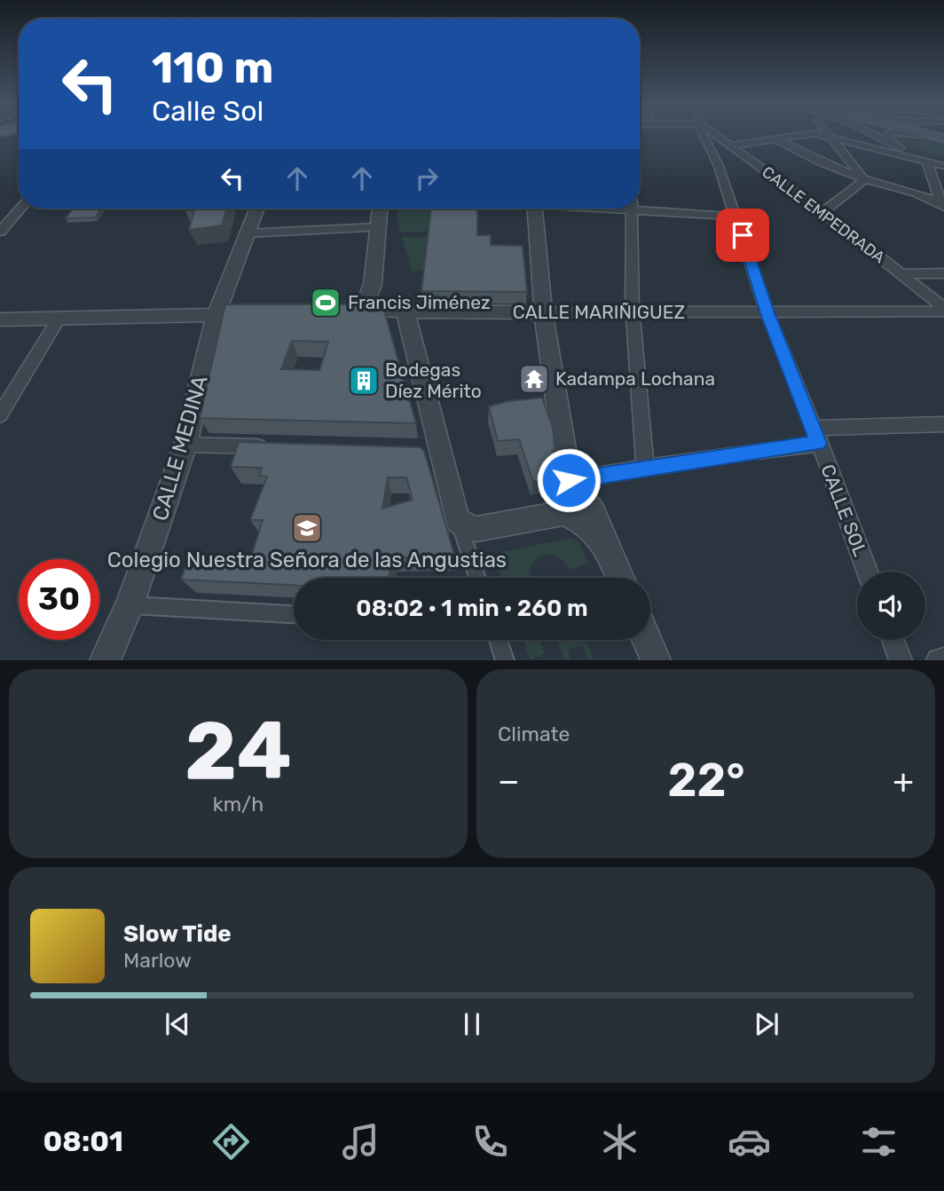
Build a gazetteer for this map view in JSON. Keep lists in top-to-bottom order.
{
  "streets": {
    "street": [
      "CALLE EMPEDRADA",
      "CALLE MARIÑIGUEZ",
      "CALLE MEDINA",
      "CALLE SOL"
    ]
  },
  "crossings": [
    ["CALLE EMPEDRADA", "CALLE MARIÑIGUEZ"],
    ["CALLE MARIÑIGUEZ", "CALLE SOL"]
  ],
  "places": {
    "sports": ["Francis Jiménez"],
    "temple": ["Kadampa Lochana"],
    "building": ["Bodegas Díez Mérito"],
    "school or university": ["Colegio Nuestra Señora de las Angustias"]
  },
  "page": {
    "turn": ["110 m", "Calle Sol"],
    "limit": "30",
    "trip": "08:02 · 1 min · 260 m",
    "tile": [
      ["24", "km/h"],
      "Climate"
    ],
    "heat": ["−", "22°", "+"],
    "song": ["Slow Tide", "Marlow"],
    "tabs": "08:01"
  }
}
